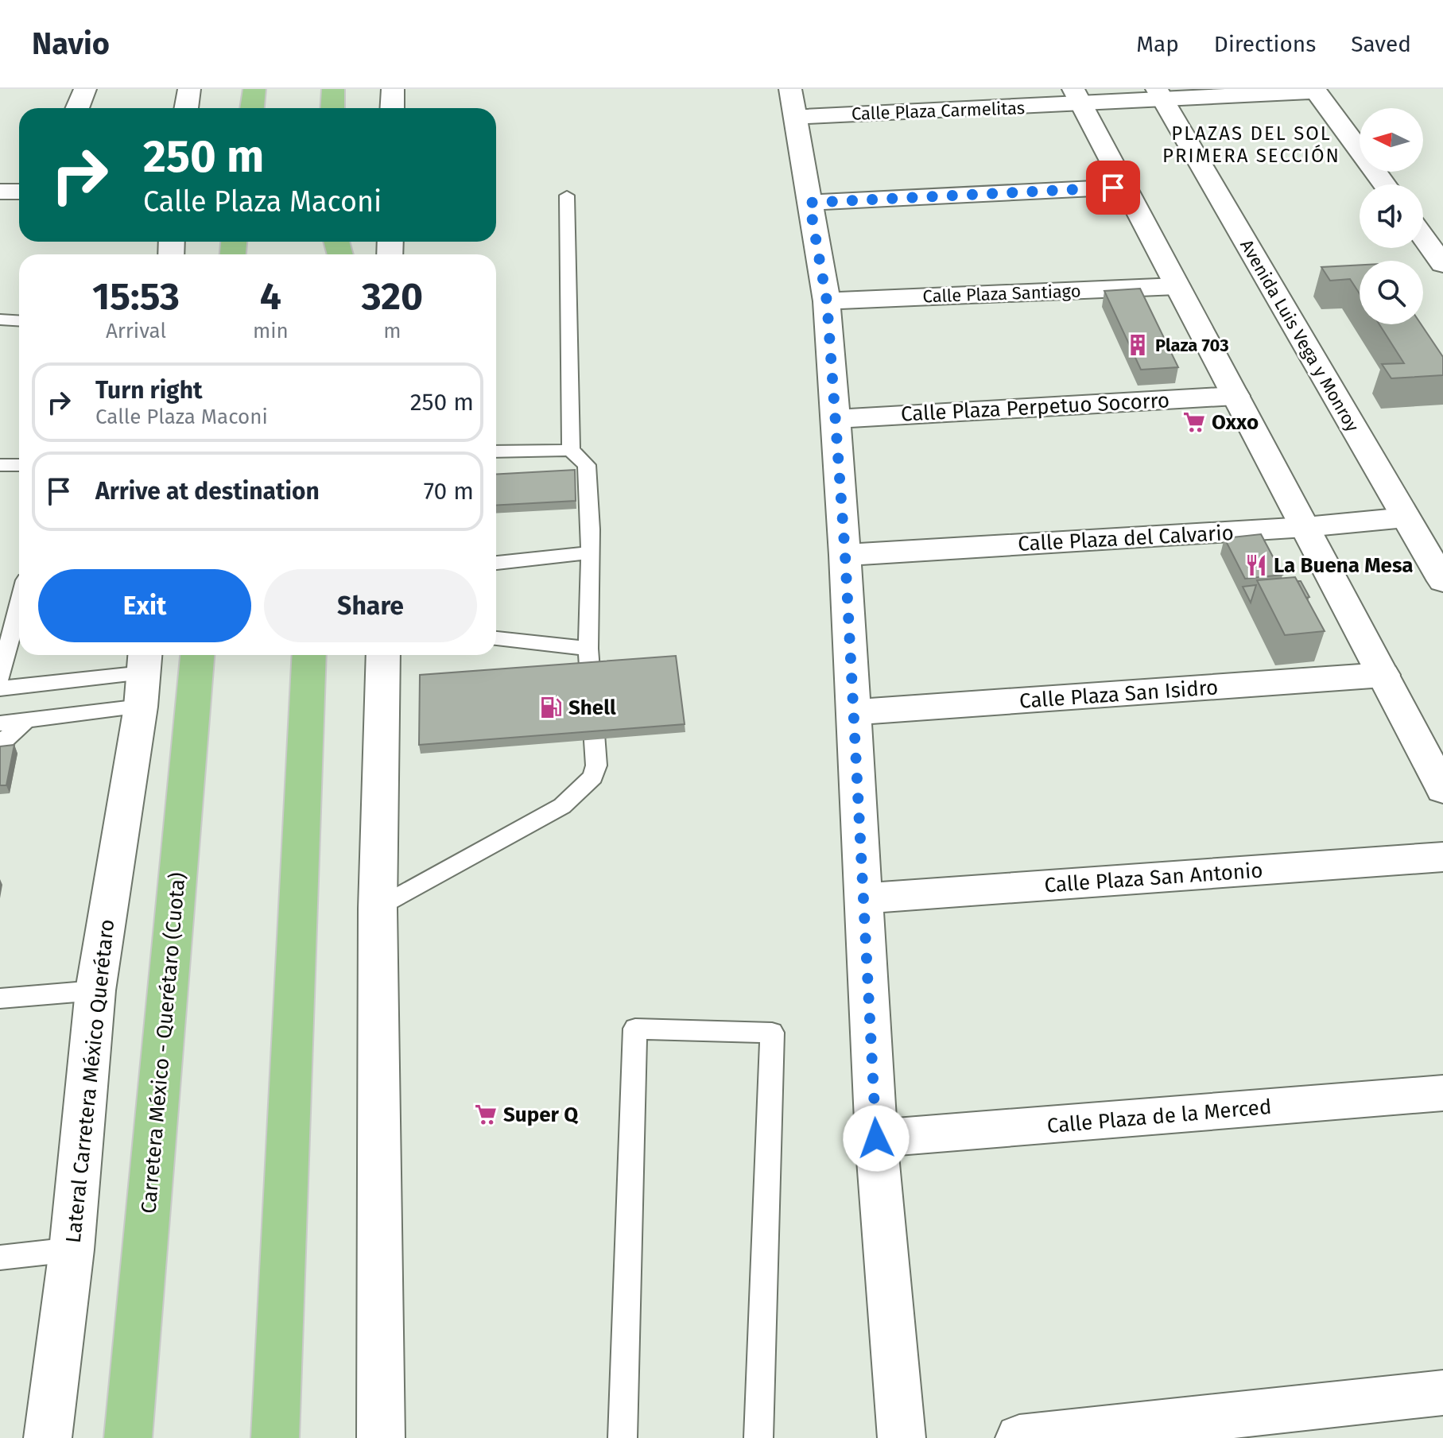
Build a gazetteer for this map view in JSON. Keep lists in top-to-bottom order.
{
  "streets": {
    "highway": ["Carretera México - Querétaro (Cuota)"],
    "street": [
      "Calle Plaza Carmelitas",
      "Calle Plaza Santiago",
      "Avenida Luis Vega y Monroy",
      "Calle Plaza Perpetuo Socorro",
      "Calle Plaza del Calvario",
      "Calle Plaza San Isidro",
      "Calle Plaza San Antonio",
      "Lateral Carretera México Querétaro",
      "Calle Plaza de la Merced"
    ]
  },
  "crossings": [
    ["Calle Plaza Carmelitas", "Avenida Luis Vega y Monroy"],
    ["Avenida Luis Vega y Monroy", "Calle Plaza del Calvario"]
  ],
  "districts": ["PLAZAS DEL SOL PRIMERA SECCIÓN"],
  "places": {
    "building": ["Plaza 703"],
    "supermarket": ["Oxxo", "Super Q"],
    "restaurant": ["La Buena Mesa"],
    "fuel station": ["Shell"]
  },
  "north": "left",
  "page": {
    "header": "Navio",
    "nav": ["Map", "Directions", "Saved"],
    "turn": ["250 m", "Calle Plaza Maconi"],
    "eta": [
      "15:53",
      "Arrival",
      "4",
      "min",
      "320",
      "m"
    ],
    "list": [
      {
        "name": "Turn right",
        "note": "Calle Plaza Maconi",
        "value": "250 m"
      },
      {
        "name": "Arrive at destination",
        "value": "70 m"
      }
    ],
    "buttons": ["Exit", "Share"]
  }
}
